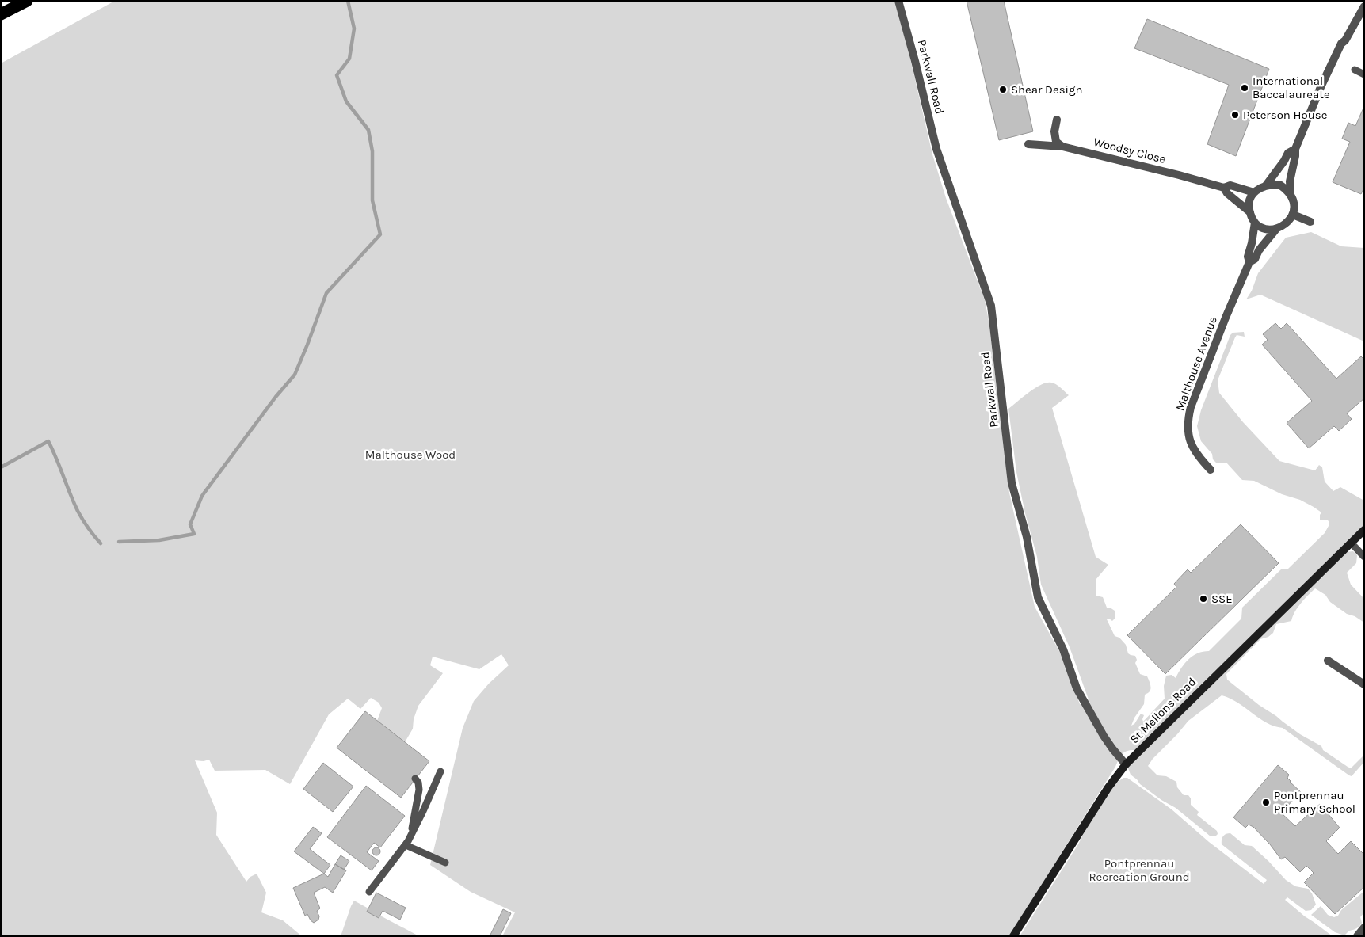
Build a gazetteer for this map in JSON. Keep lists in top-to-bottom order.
{
  "streets": {
    "main road": ["St Mellons Road"],
    "street": ["Parkwall Road", "Woodsy Close", "Malthouse Avenue"]
  },
  "crossings": [
    ["Parkwall Road", "St Mellons Road"],
    ["Woodsy Close", "Malthouse Avenue"]
  ],
  "parks": ["Malthouse Wood", "Pontprennau Recreation Ground"],
  "places": [
    "International Baccalaureate",
    "Shear Design",
    "Peterson House",
    "SSE",
    "Pontprennau Primary School"
  ]
}
